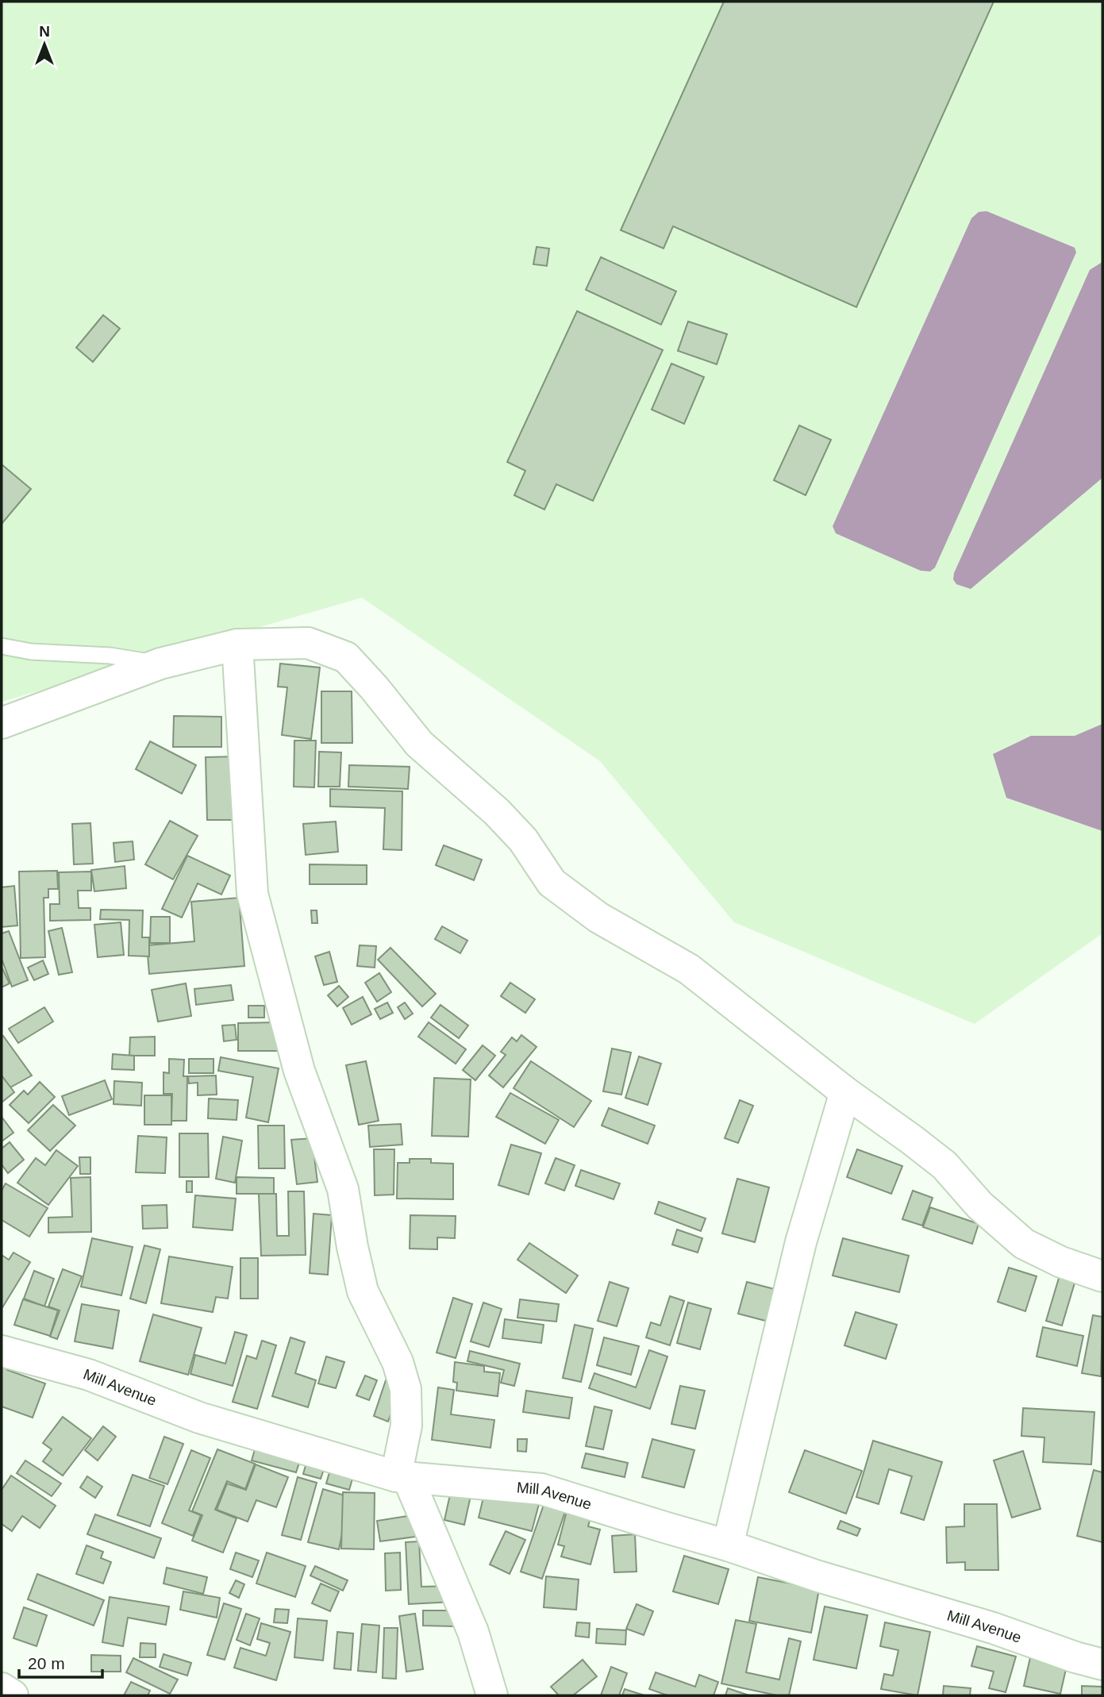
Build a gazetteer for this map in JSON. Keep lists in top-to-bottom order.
{
  "streets": {
    "street": ["Mill Avenue"]
  },
  "scale_bar": "20 m",
  "north": "top"
}
